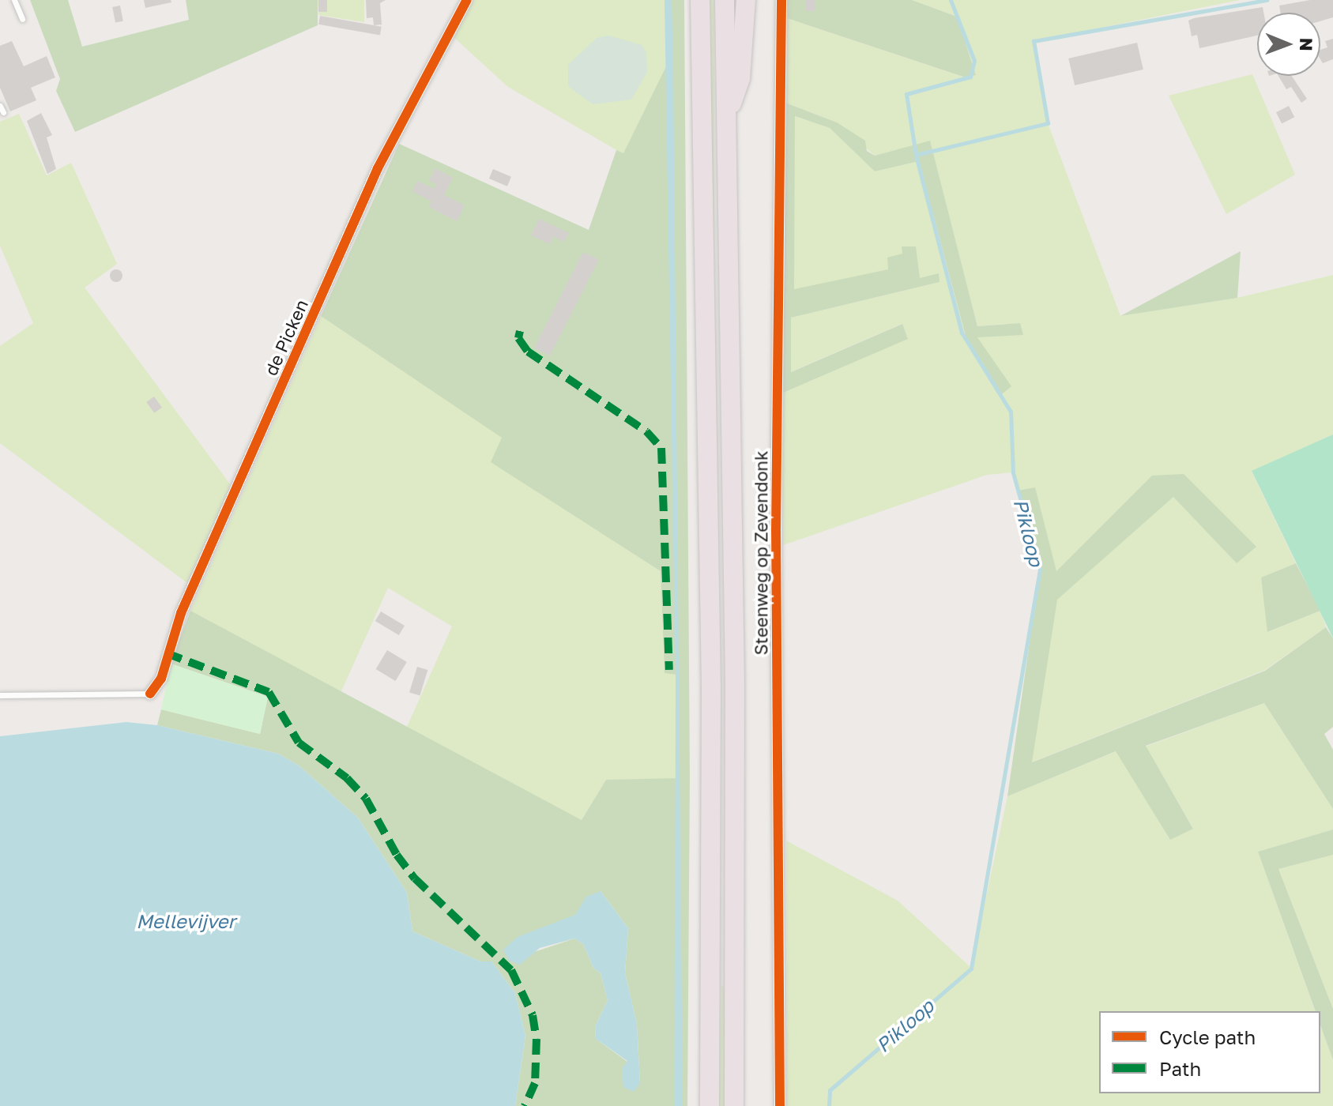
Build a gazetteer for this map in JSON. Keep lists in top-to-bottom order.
{
  "streets": {
    "street": ["de Picken", "Steenweg op Zevendonk"]
  },
  "water": ["Pikloop", "Mellevijver"],
  "legend": ["Cycle path", "Path"],
  "north": "right"
}
